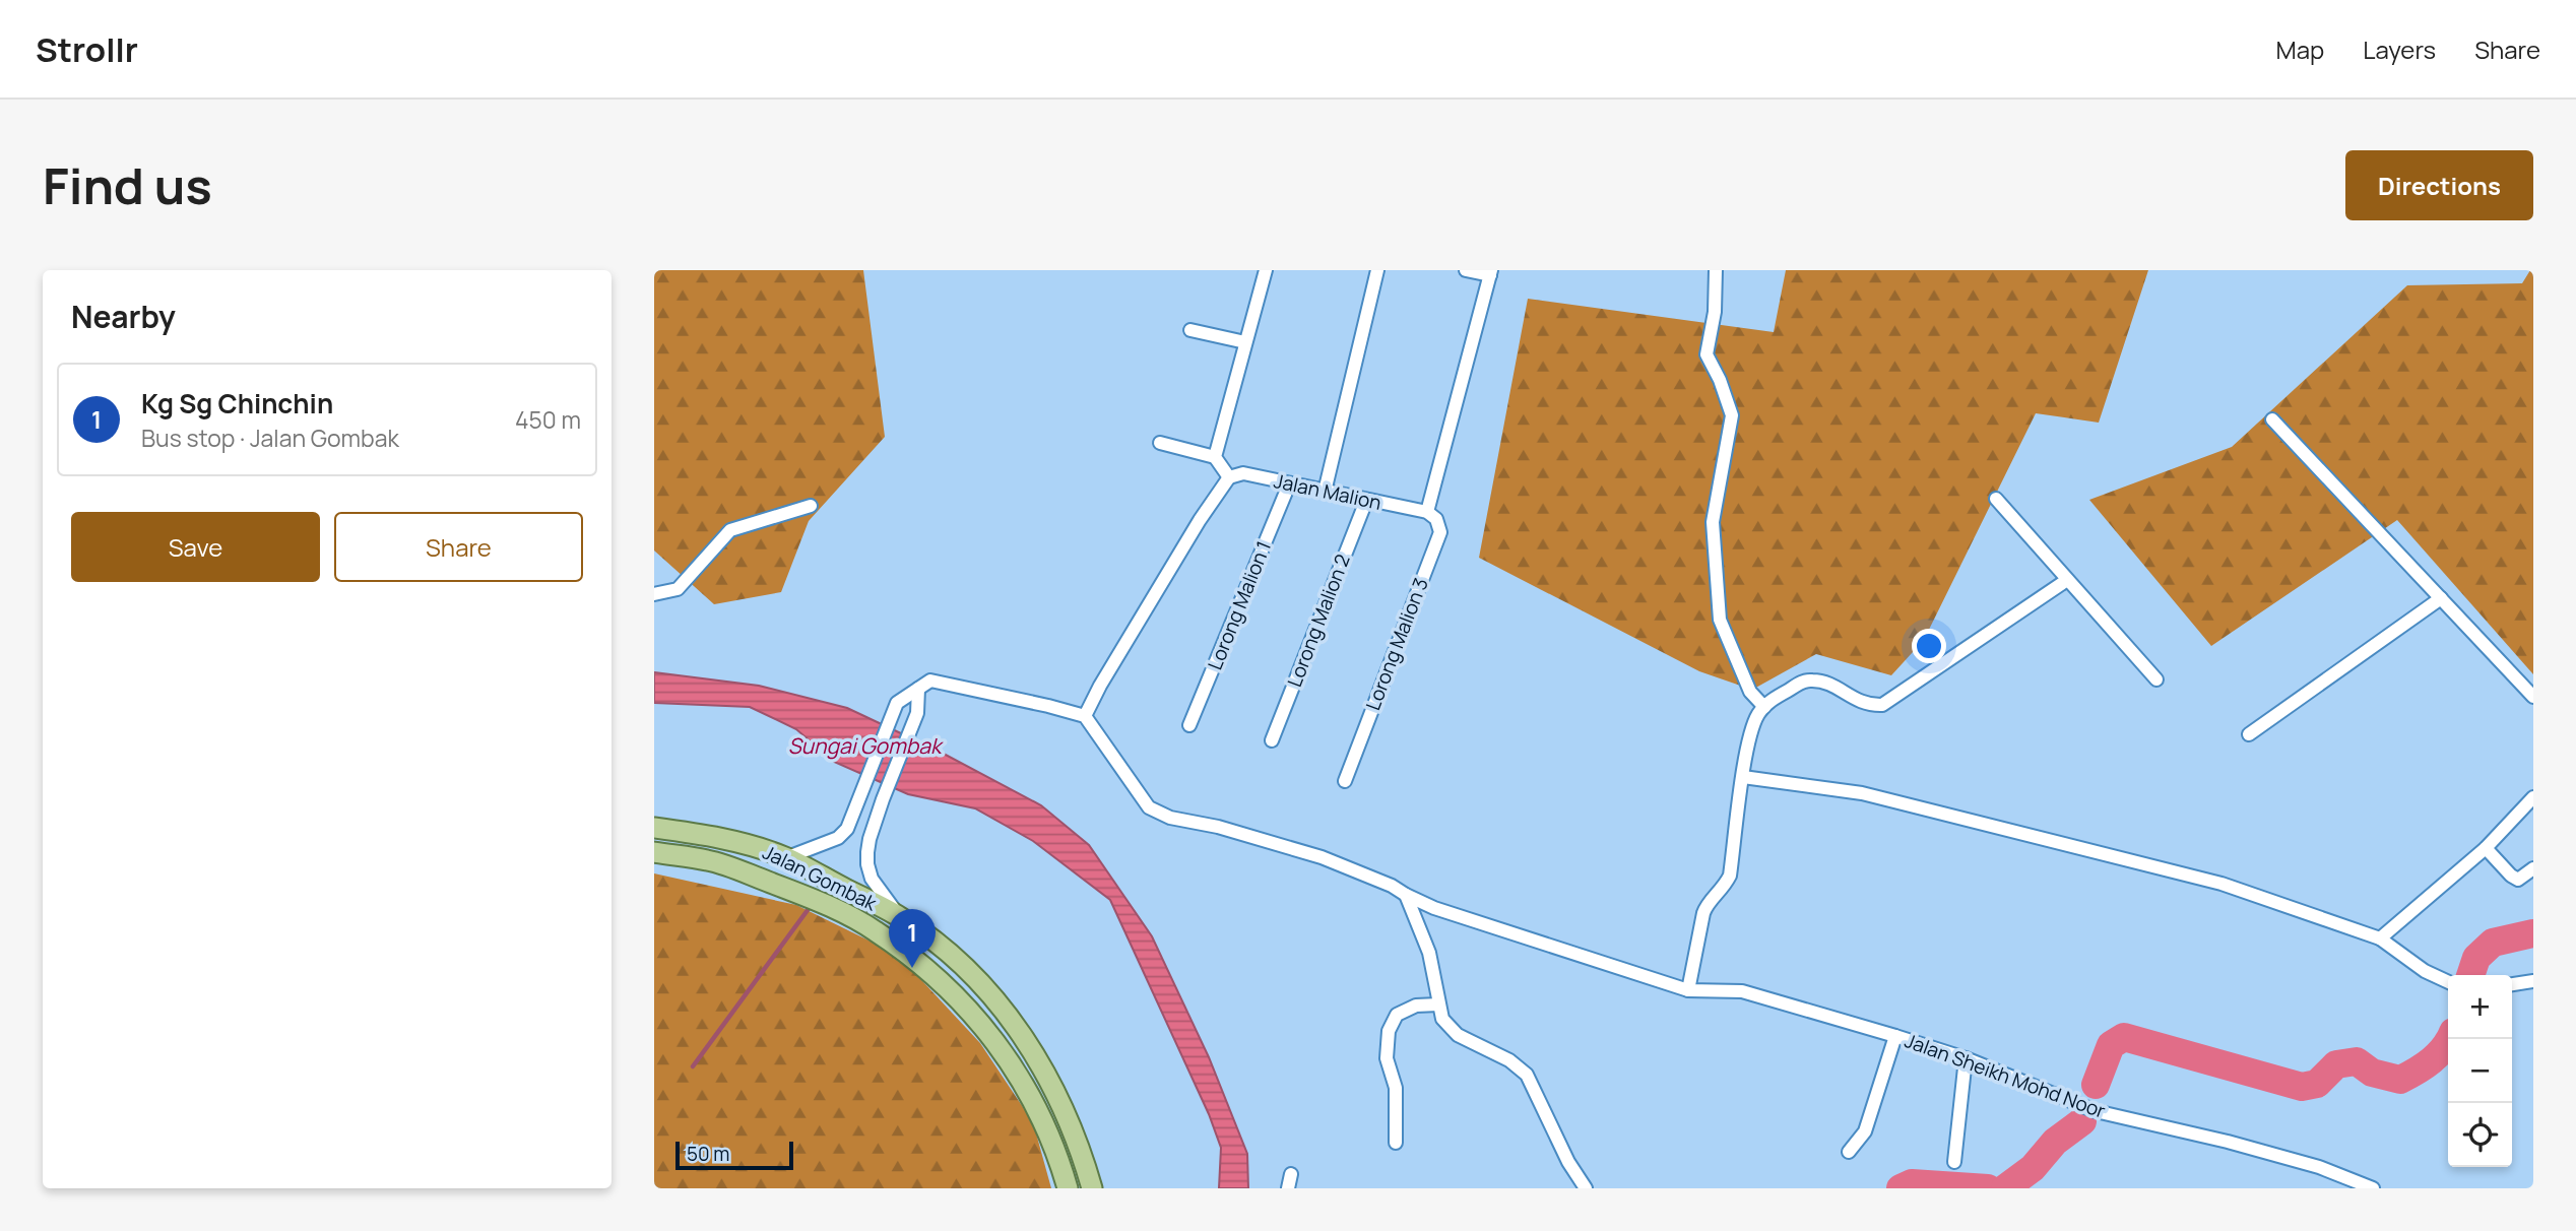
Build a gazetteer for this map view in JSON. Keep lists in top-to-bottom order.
{
  "streets": {
    "main road": ["Jalan Gombak"],
    "street": [
      "Jalan Malion",
      "Lorong Malion 1",
      "Lorong Malion 2",
      "Lorong Malion 3",
      "Jalan Sheikh Mohd Noor"
    ]
  },
  "crossings": [
    ["Jalan Malion", "Lorong Malion 1"],
    ["Jalan Malion", "Lorong Malion 2"],
    ["Jalan Malion", "Lorong Malion 3"]
  ],
  "water": ["Sungai Gombak"],
  "scale_bar": "50 m",
  "page": {
    "header": "Strollr",
    "nav": ["Map", "Layers", "Share"],
    "buttons": [
      "Directions",
      ["Save", "Share"]
    ],
    "title": "Find us",
    "heading": "Nearby",
    "list": [
      {
        "mark": "1",
        "name": "Kg Sg Chinchin",
        "note": "Bus stop · Jalan Gombak",
        "value": "450 m"
      }
    ],
    "pins": "1",
    "map_buttons": ["+", "−"],
    "scale": "50 m"
  }
}
